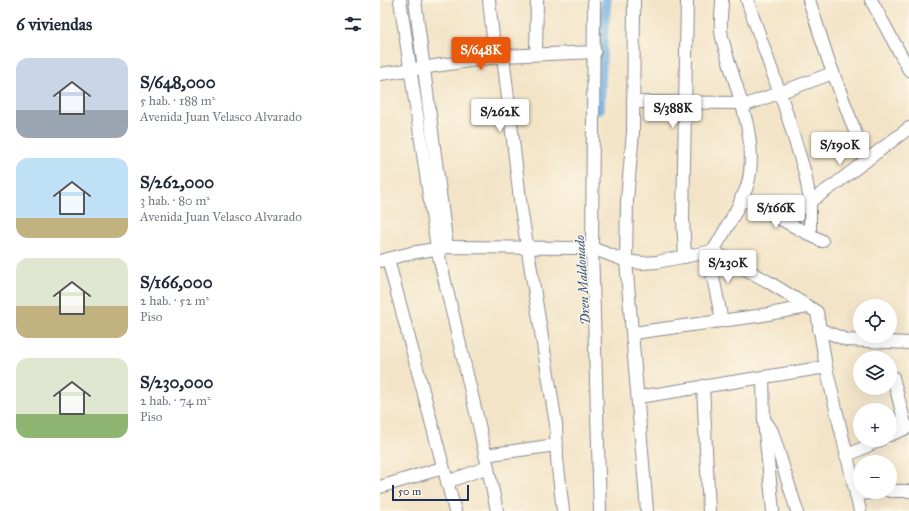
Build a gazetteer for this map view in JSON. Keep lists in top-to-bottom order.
{
  "water": ["Dren Maldonado"],
  "scale_bar": "50 m",
  "page": {
    "heading": "6 viviendas",
    "price": [
      "S/648K",
      "S/388K",
      "S/262K",
      "S/190K",
      "S/166K",
      "S/230K"
    ],
    "list": [
      {
        "name": "S/648,000",
        "note": "5 hab. · 188 m² · Avenida Juan Velasco Alvarado"
      },
      {
        "name": "S/262,000",
        "note": "3 hab. · 80 m² · Avenida Juan Velasco Alvarado"
      },
      {
        "name": "S/166,000",
        "note": "2 hab. · 52 m² · Piso"
      },
      {
        "name": "S/230,000",
        "note": "2 hab. · 74 m² · Piso"
      }
    ],
    "map_buttons": ["+", "−"],
    "scale": "50 m"
  }
}
